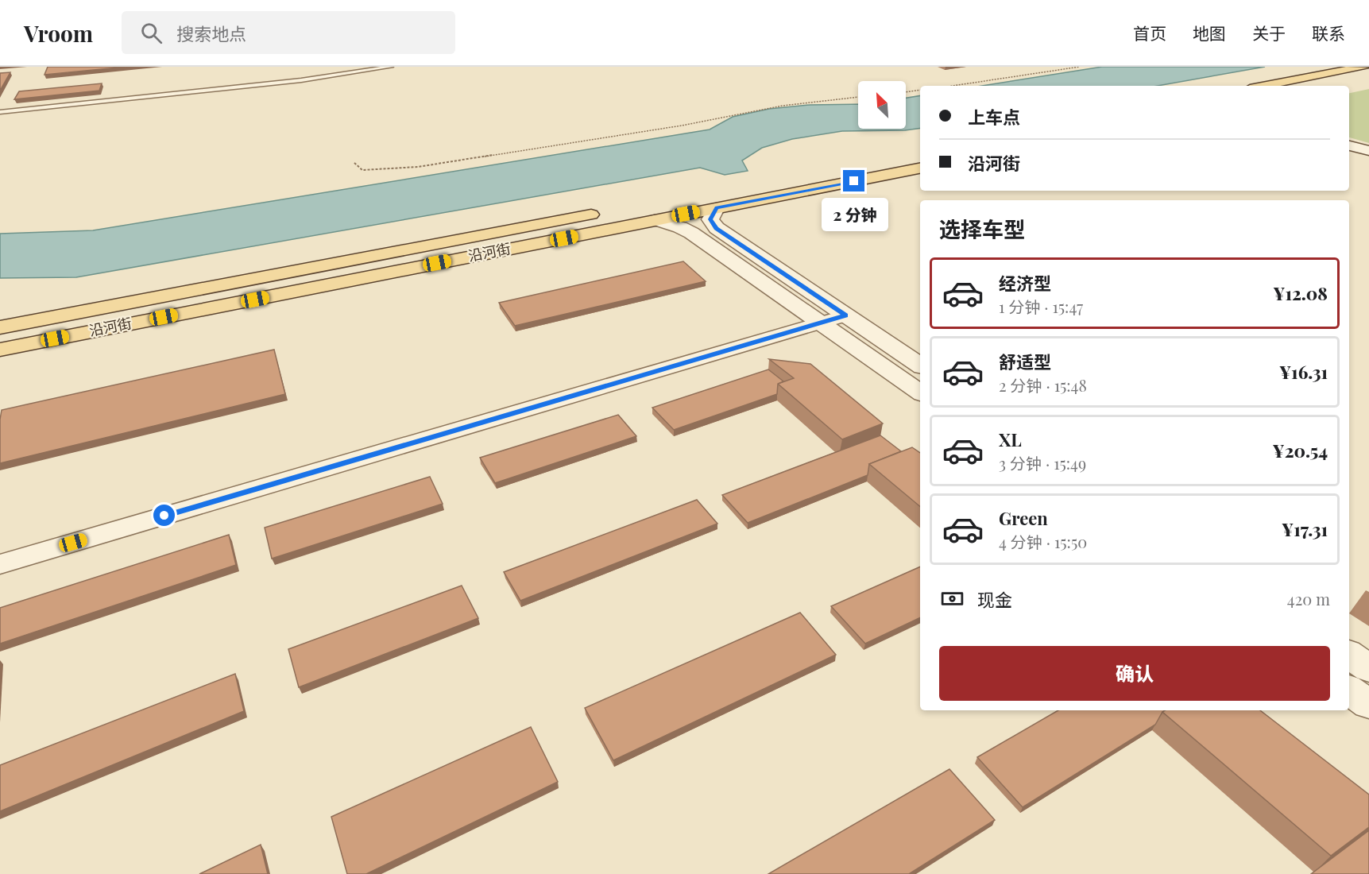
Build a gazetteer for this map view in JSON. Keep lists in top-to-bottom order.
{
  "streets": {
    "main road": ["沿河街"]
  },
  "north": "top left",
  "page": {
    "header": "Vroom",
    "search": "搜索地点",
    "nav": [
      "首页",
      "地图",
      "关于",
      "联系"
    ],
    "banner": ["上车点", "沿河街"],
    "bubble": "2 分钟",
    "heading": "选择车型",
    "list": [
      {
        "name": "经济型",
        "note": "1 分钟 · 15:47",
        "value": "¥12.08"
      },
      {
        "name": "舒适型",
        "note": "2 分钟 · 15:48",
        "value": "¥16.31"
      },
      {
        "name": "XL",
        "note": "3 分钟 · 15:49",
        "value": "¥20.54"
      },
      {
        "name": "Green",
        "note": "4 分钟 · 15:50",
        "value": "¥17.31"
      }
    ],
    "pay": ["现金", "420 m"],
    "buttons": "确认"
  }
}
